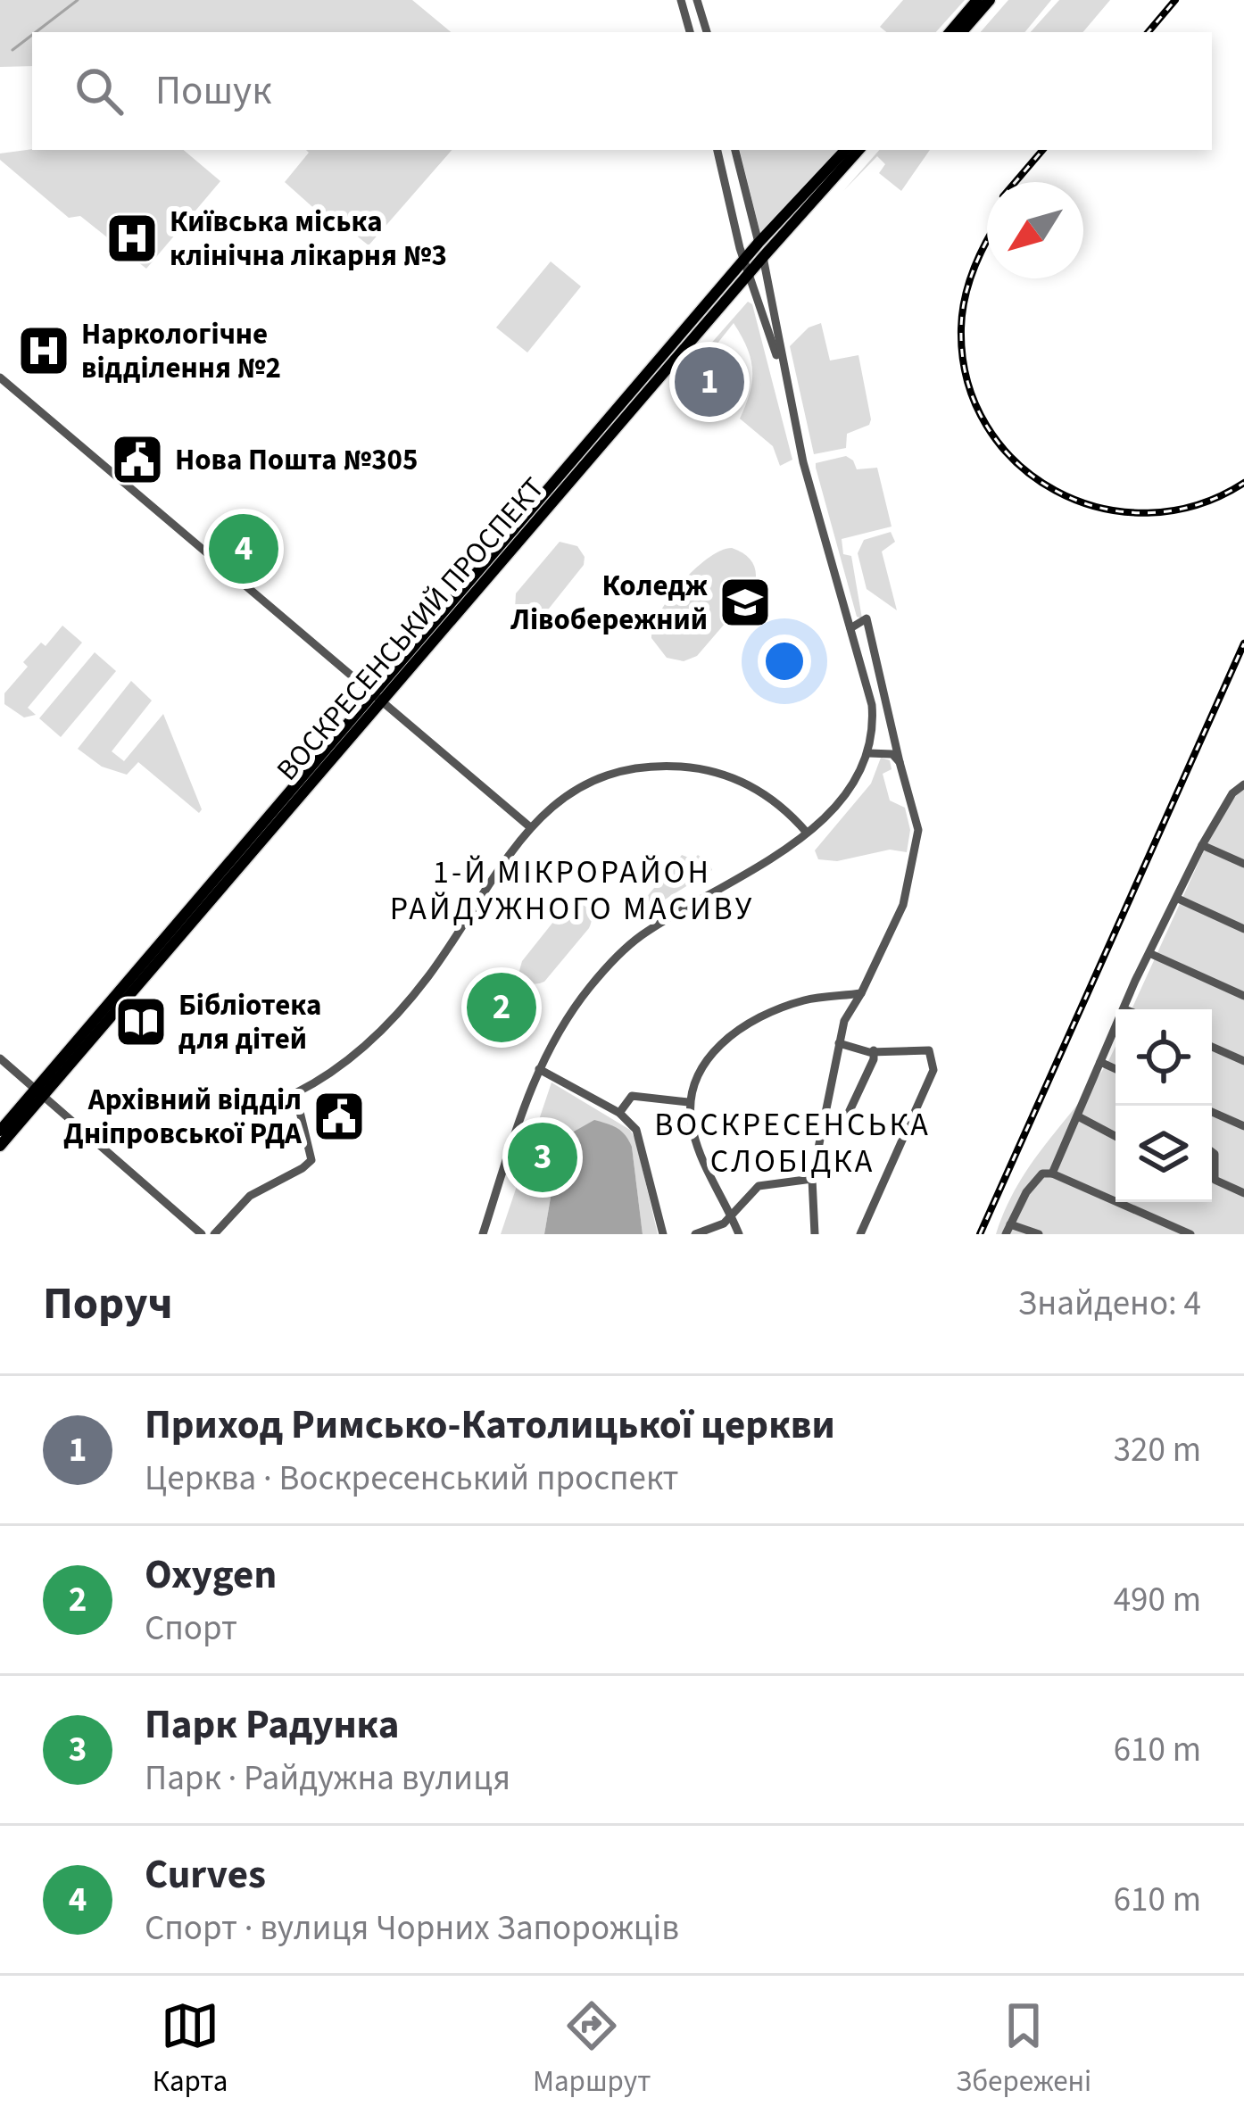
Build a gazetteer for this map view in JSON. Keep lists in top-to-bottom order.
{
  "streets": {
    "main road": ["ВОСКРЕСЕНСЬКИЙ ПРОСПЕКТ"]
  },
  "districts": ["1-Й МІКРОРАЙОН РАЙДУЖНОГО МАСИВУ", "ВОСКРЕСЕНСЬКА СЛОБІДКА"],
  "places": {
    "hospital": ["Київська міська клінічна лікарня №3", "Наркологічне відділення №2"],
    "public building": ["Нова Пошта №305", "Архівний відділ Дніпровської РДА"],
    "school or university": ["Коледж Лівобережний"],
    "library": ["Бібліотека для дітей"]
  },
  "north": "bottom left",
  "page": {
    "search": "Пошук",
    "pins": [
      "1",
      "4",
      "2",
      "3"
    ],
    "heading": ["Поруч", "Знайдено: 4"],
    "list": [
      {
        "mark": "1",
        "name": "Приход Римсько-Католицької церкви",
        "note": "Церква · Воскресенський проспект",
        "value": "320 m"
      },
      {
        "mark": "2",
        "name": "Oxygen",
        "note": "Спорт",
        "value": "490 m"
      },
      {
        "mark": "3",
        "name": "Парк Радунка",
        "note": "Парк · Райдужна вулиця",
        "value": "610 m"
      },
      {
        "mark": "4",
        "name": "Curves",
        "note": "Спорт · вулиця Чорних Запорожців",
        "value": "610 m"
      }
    ],
    "nav": ["Карта", "Маршрут", "Збережені"]
  }
}
